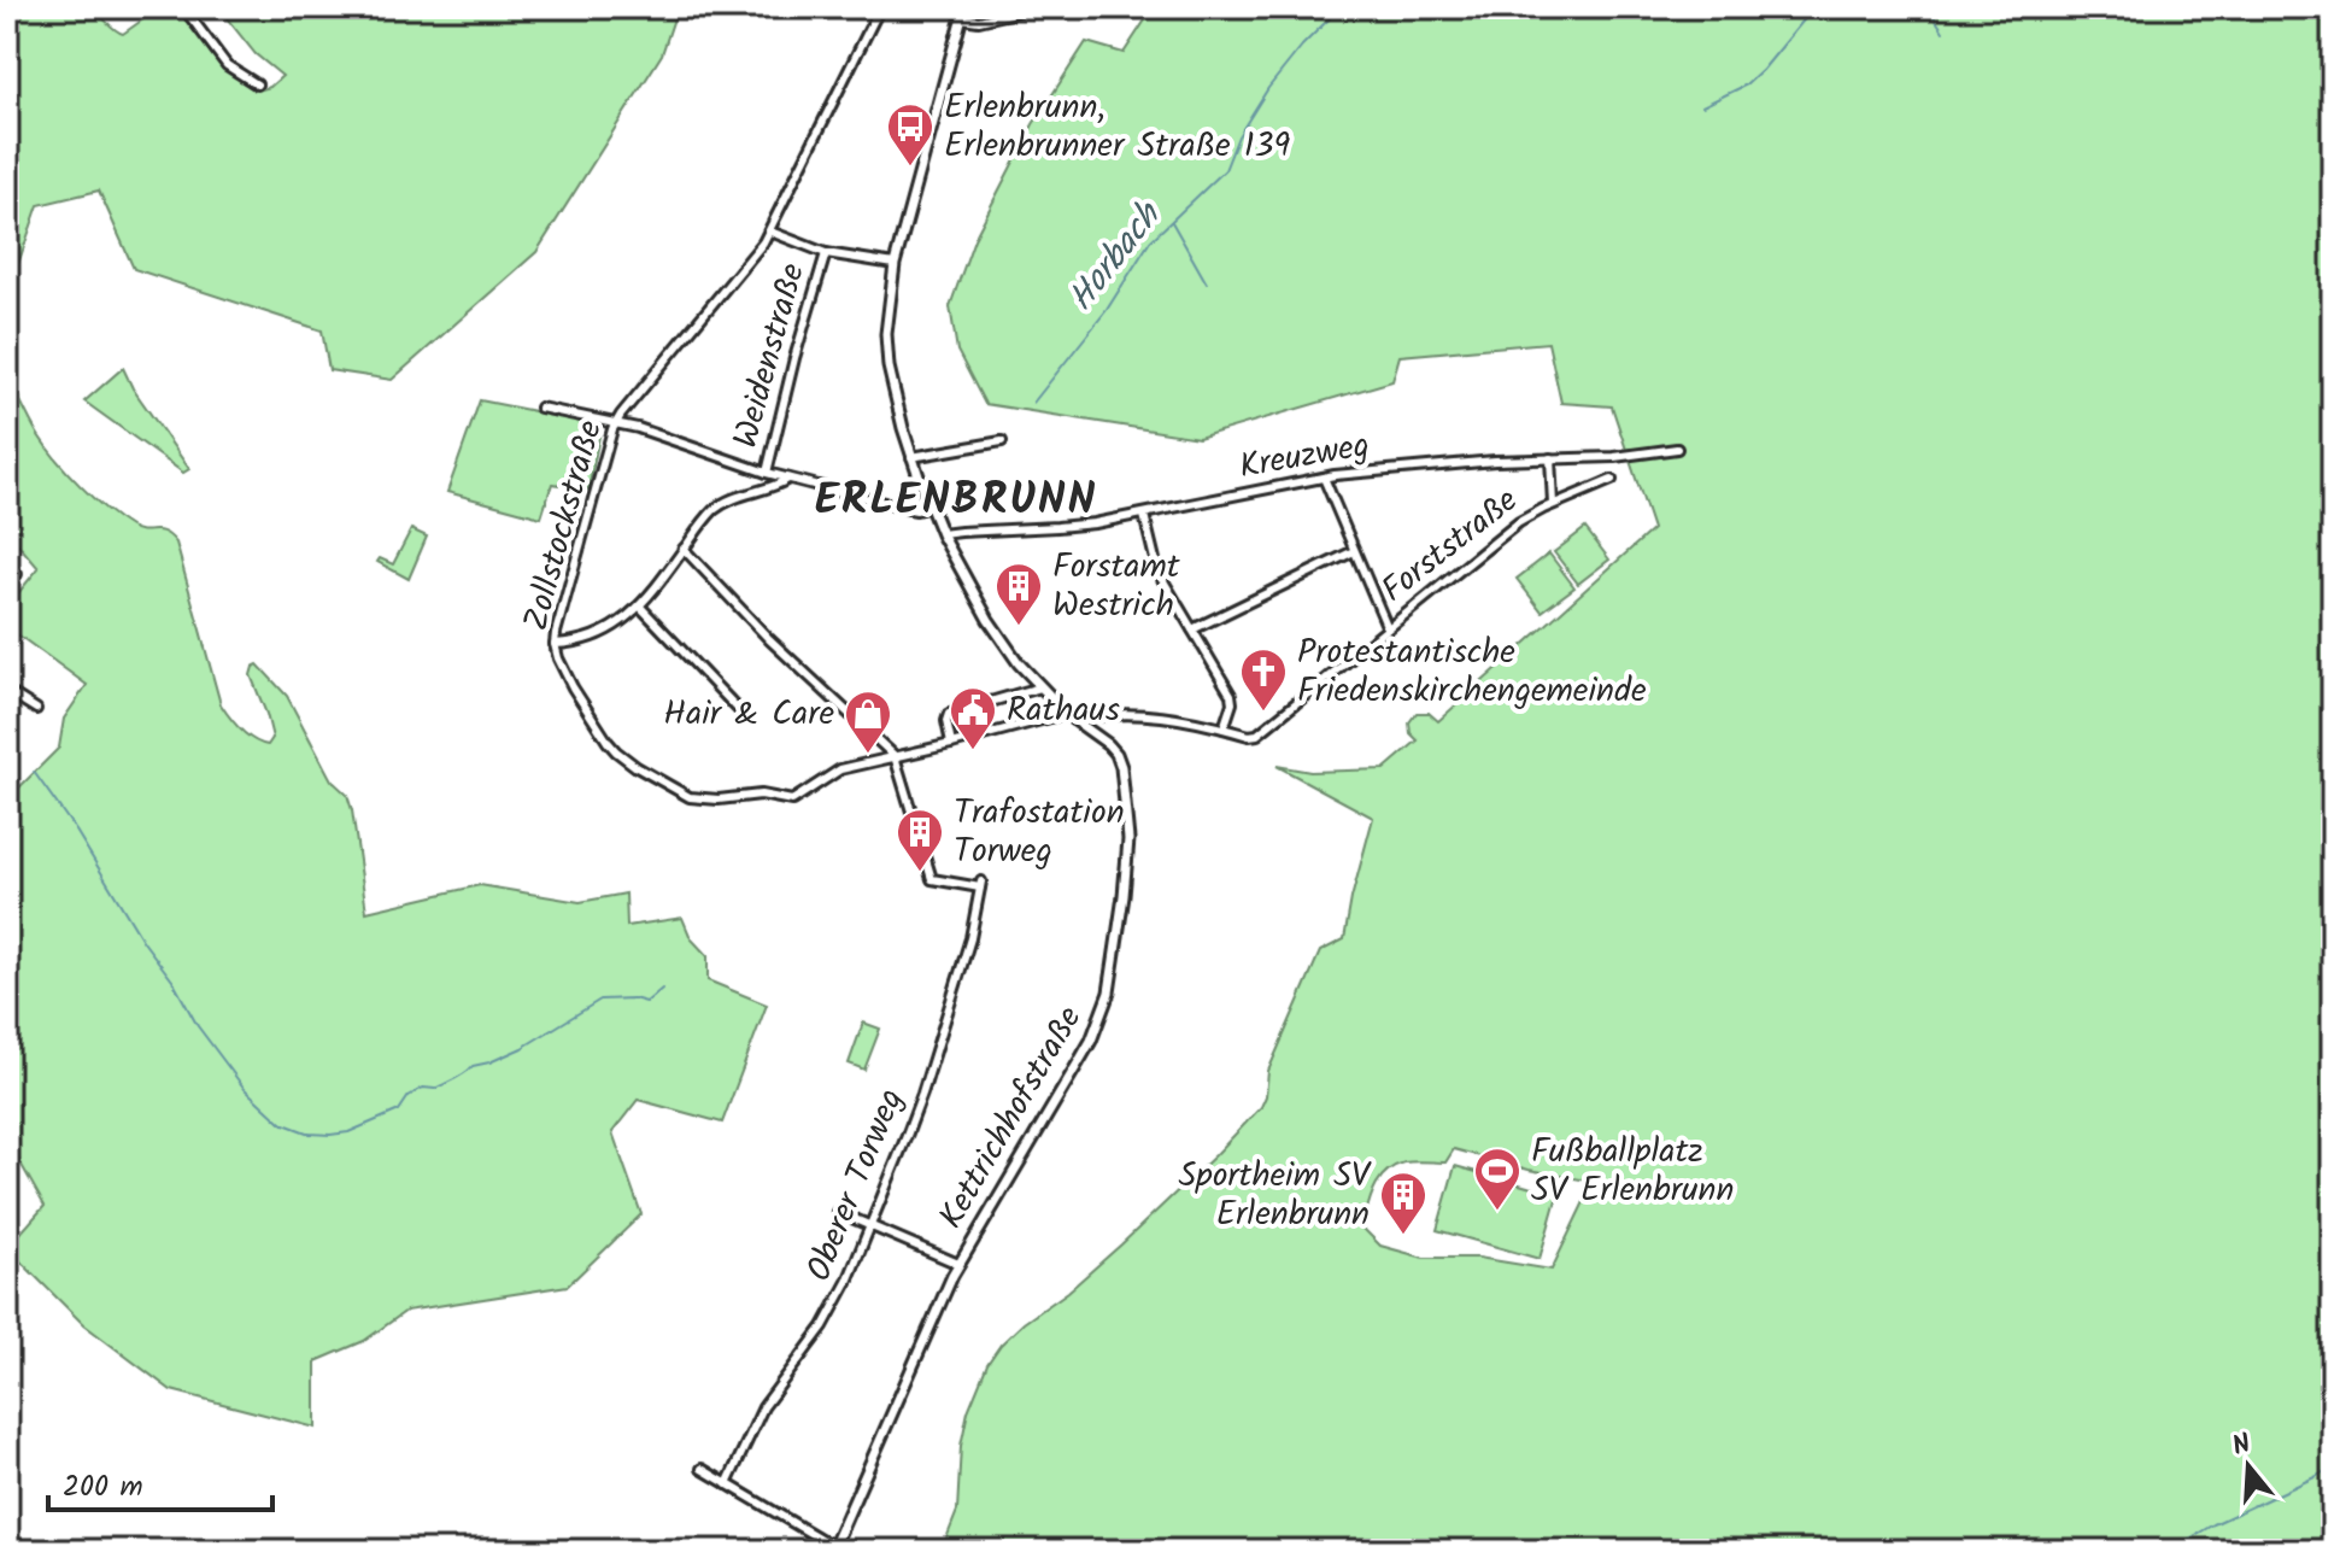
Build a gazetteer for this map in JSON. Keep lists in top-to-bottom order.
{
  "streets": {
    "street": [
      "Weidenstraße",
      "Kreuzweg",
      "Zollstockstraße",
      "Forststraße",
      "Kettrichhofstraße",
      "Oberer Torweg"
    ]
  },
  "crossings": [
    ["Kreuzweg", "Forststraße"],
    ["Kreuzweg", "Kettrichhofstraße"],
    ["Zollstockstraße", "Oberer Torweg"],
    ["Forststraße", "Kettrichhofstraße"]
  ],
  "districts": ["ERLENBRUNN"],
  "water": ["Horbach"],
  "places": {
    "bus stop": ["Erlenbrunn, Erlenbrunner Straße 139"],
    "building": ["Forstamt Westrich", "Trafostation Torweg", "Sportheim SV Erlenbrunn"],
    "church": ["Protestantische Friedenskirchengemeinde"],
    "public building": ["Rathaus"],
    "shop": ["Hair & Care"],
    "sports": ["Fußballplatz SV Erlenbrunn"]
  },
  "scale_bar": "200 m",
  "north": "top"
}
